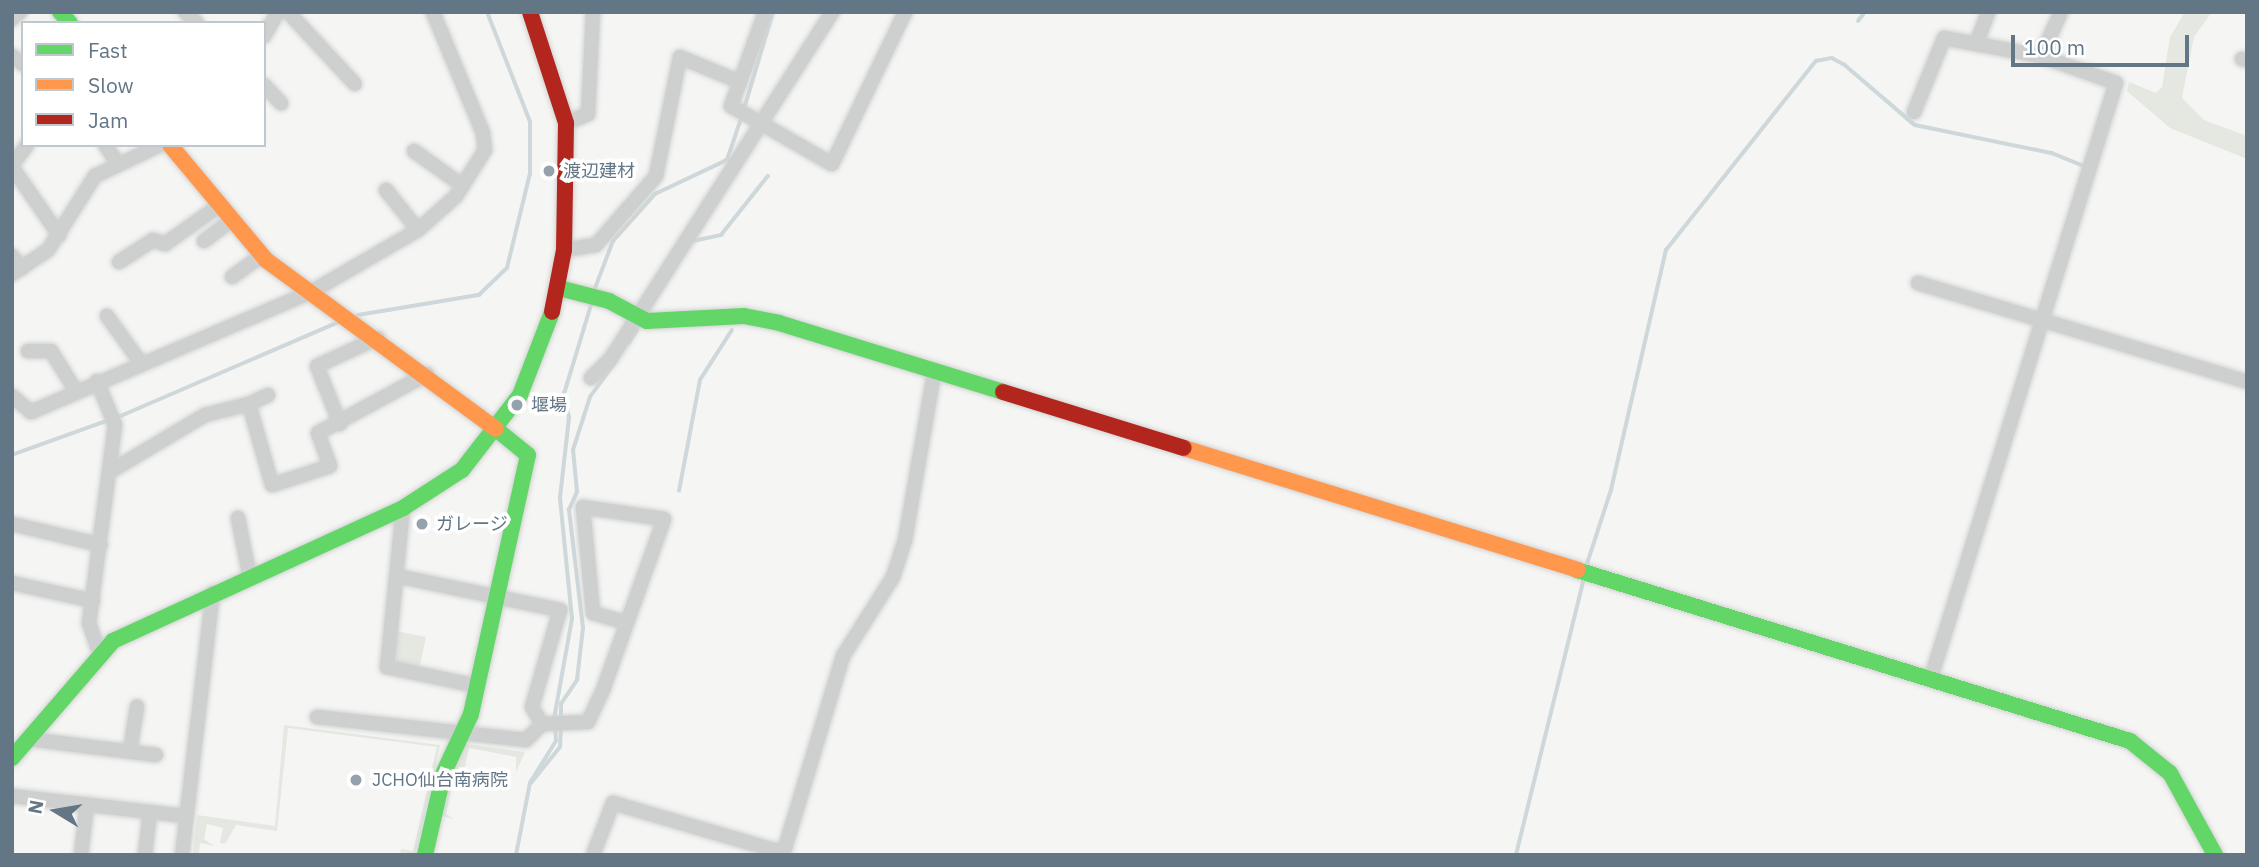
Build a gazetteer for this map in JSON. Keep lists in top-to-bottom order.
{
  "places": [
    "渡辺建材",
    "堰場",
    "ガレージ",
    "JCHO仙台南病院"
  ],
  "legend": ["Fast", "Slow", "Jam"],
  "scale_bar": "100 m",
  "north": "left"
}
